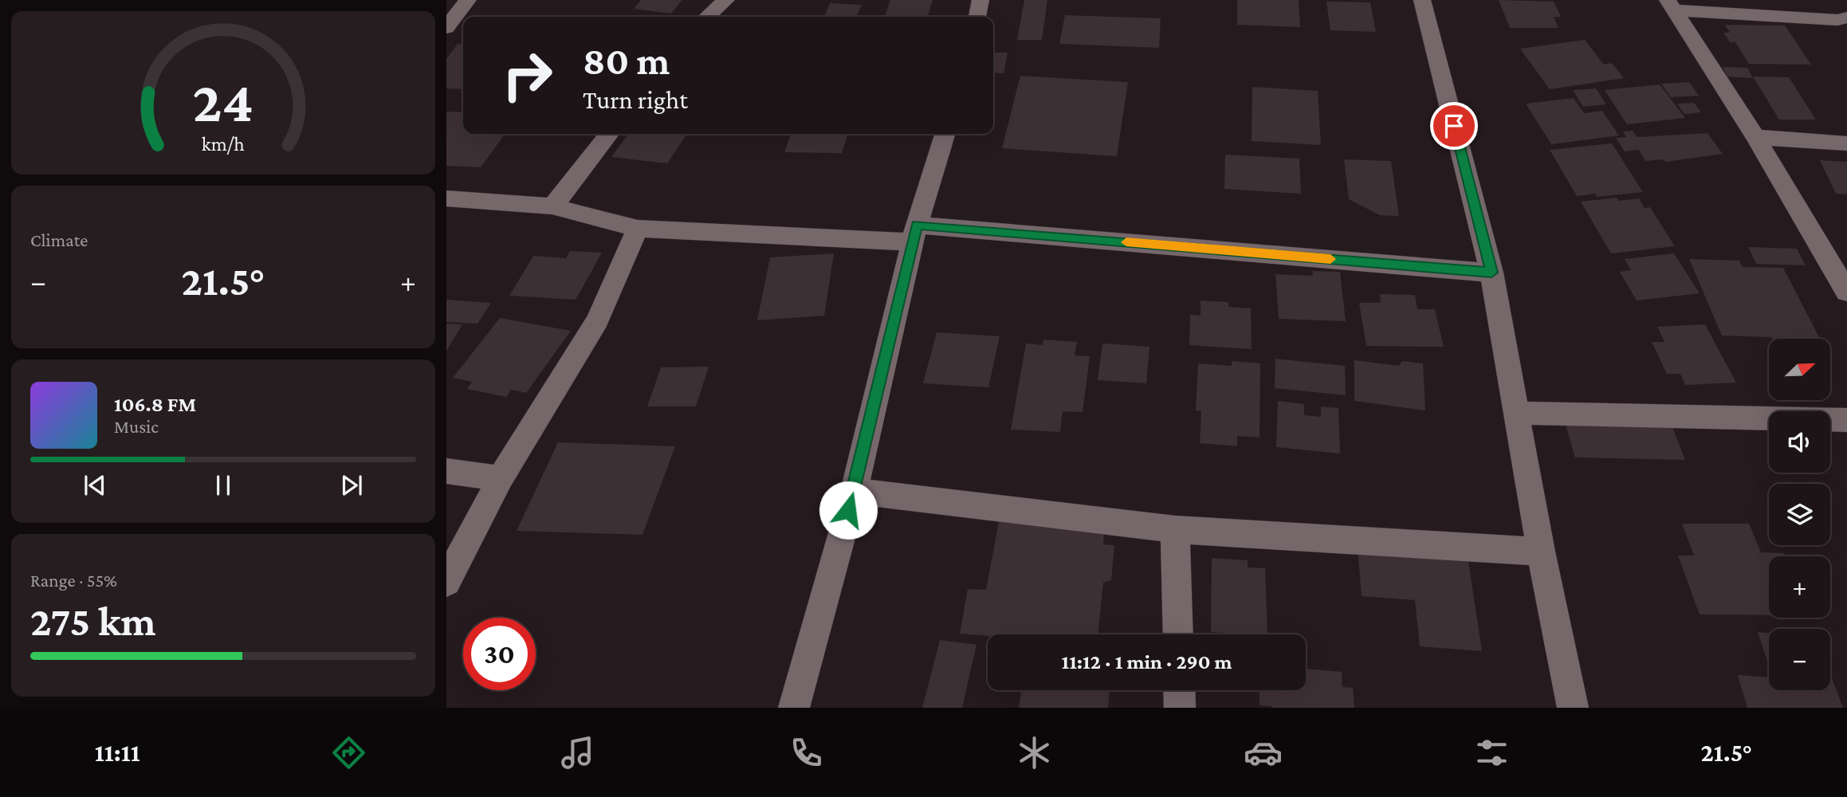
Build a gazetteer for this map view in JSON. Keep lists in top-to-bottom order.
{
  "north": "top right",
  "page": {
    "turn": ["80 m", "Turn right"],
    "tile": [
      "Climate",
      ["Range · 55%", "275 km"]
    ],
    "heat": ["−", "21.5°", "+"],
    "map_buttons": ["+", "−"],
    "song": ["106.8 FM", "Music"],
    "limit": "30",
    "trip": "11:12 · 1 min · 290 m",
    "tabs": ["11:11", "21.5°"],
    "gauge": ["24", "km/h"]
  }
}
